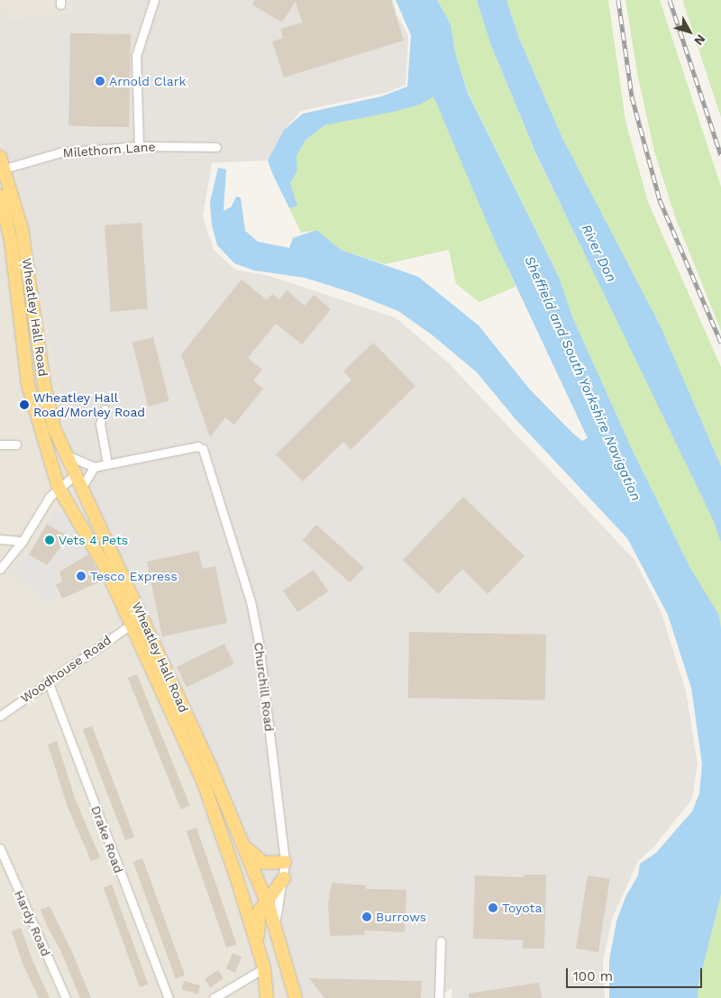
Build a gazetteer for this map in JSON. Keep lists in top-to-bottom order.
{
  "streets": {
    "highway": ["Wheatley Hall Road"],
    "street": [
      "Milethorn Lane",
      "Woodhouse Road",
      "Churchill Road",
      "Drake Road",
      "Hardy Road"
    ]
  },
  "crossings": [
    ["Milethorn Lane", "Wheatley Hall Road"],
    ["Wheatley Hall Road", "Woodhouse Road"],
    ["Wheatley Hall Road", "Churchill Road"],
    ["Woodhouse Road", "Drake Road"]
  ],
  "water": ["River Don", "Sheffield and South Yorkshire Navigation"],
  "places": [
    "Arnold Clark",
    "Wheatley Hall Road/Morley Road",
    "Vets 4 Pets",
    "Tesco Express",
    "Toyota",
    "Burrows"
  ],
  "scale_bar": "100 m",
  "north": "bottom right"
}
